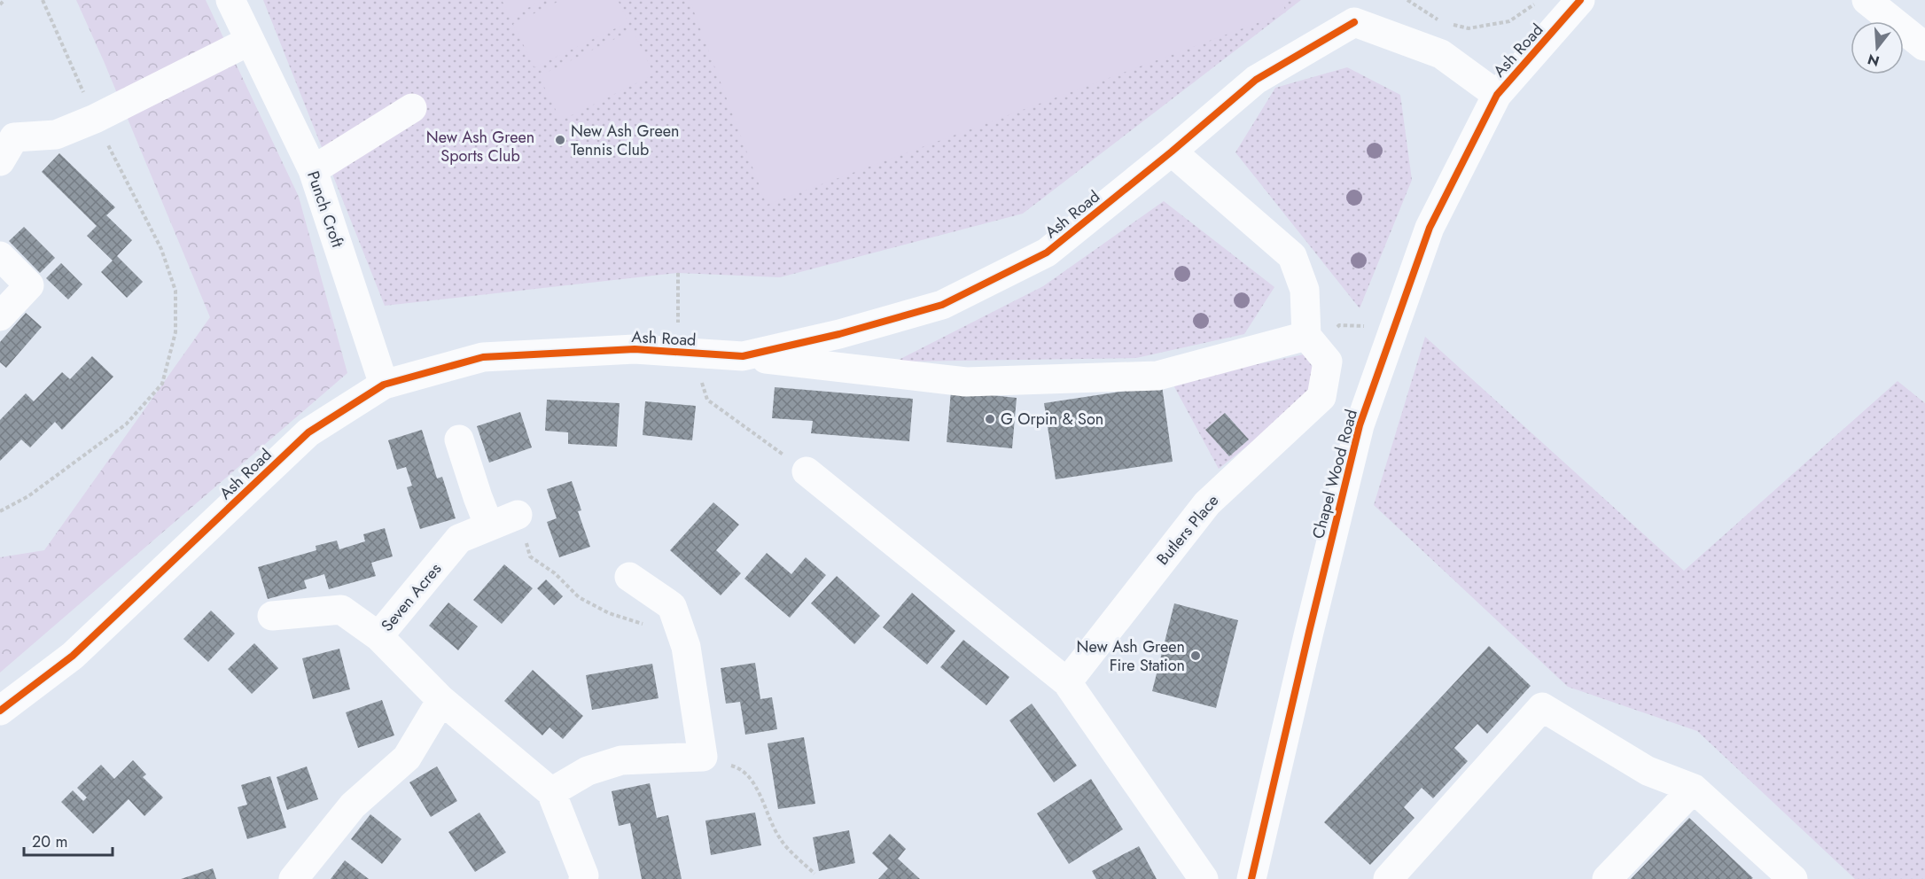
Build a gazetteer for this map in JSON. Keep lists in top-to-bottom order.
{
  "streets": {
    "street": [
      "Ash Road",
      "Punch Croft",
      "Chapel Wood Road",
      "Butlers Place",
      "Seven Acres"
    ]
  },
  "crossings": [
    ["Ash Road", "Punch Croft"],
    ["Ash Road", "Chapel Wood Road"],
    ["Ash Road", "Butlers Place"]
  ],
  "parks": ["New Ash Green Sports Club"],
  "places": ["New Ash Green Tennis Club", "G Orpin & Son", "New Ash Green Fire Station"],
  "scale_bar": "20 m",
  "north": "bottom"
}
